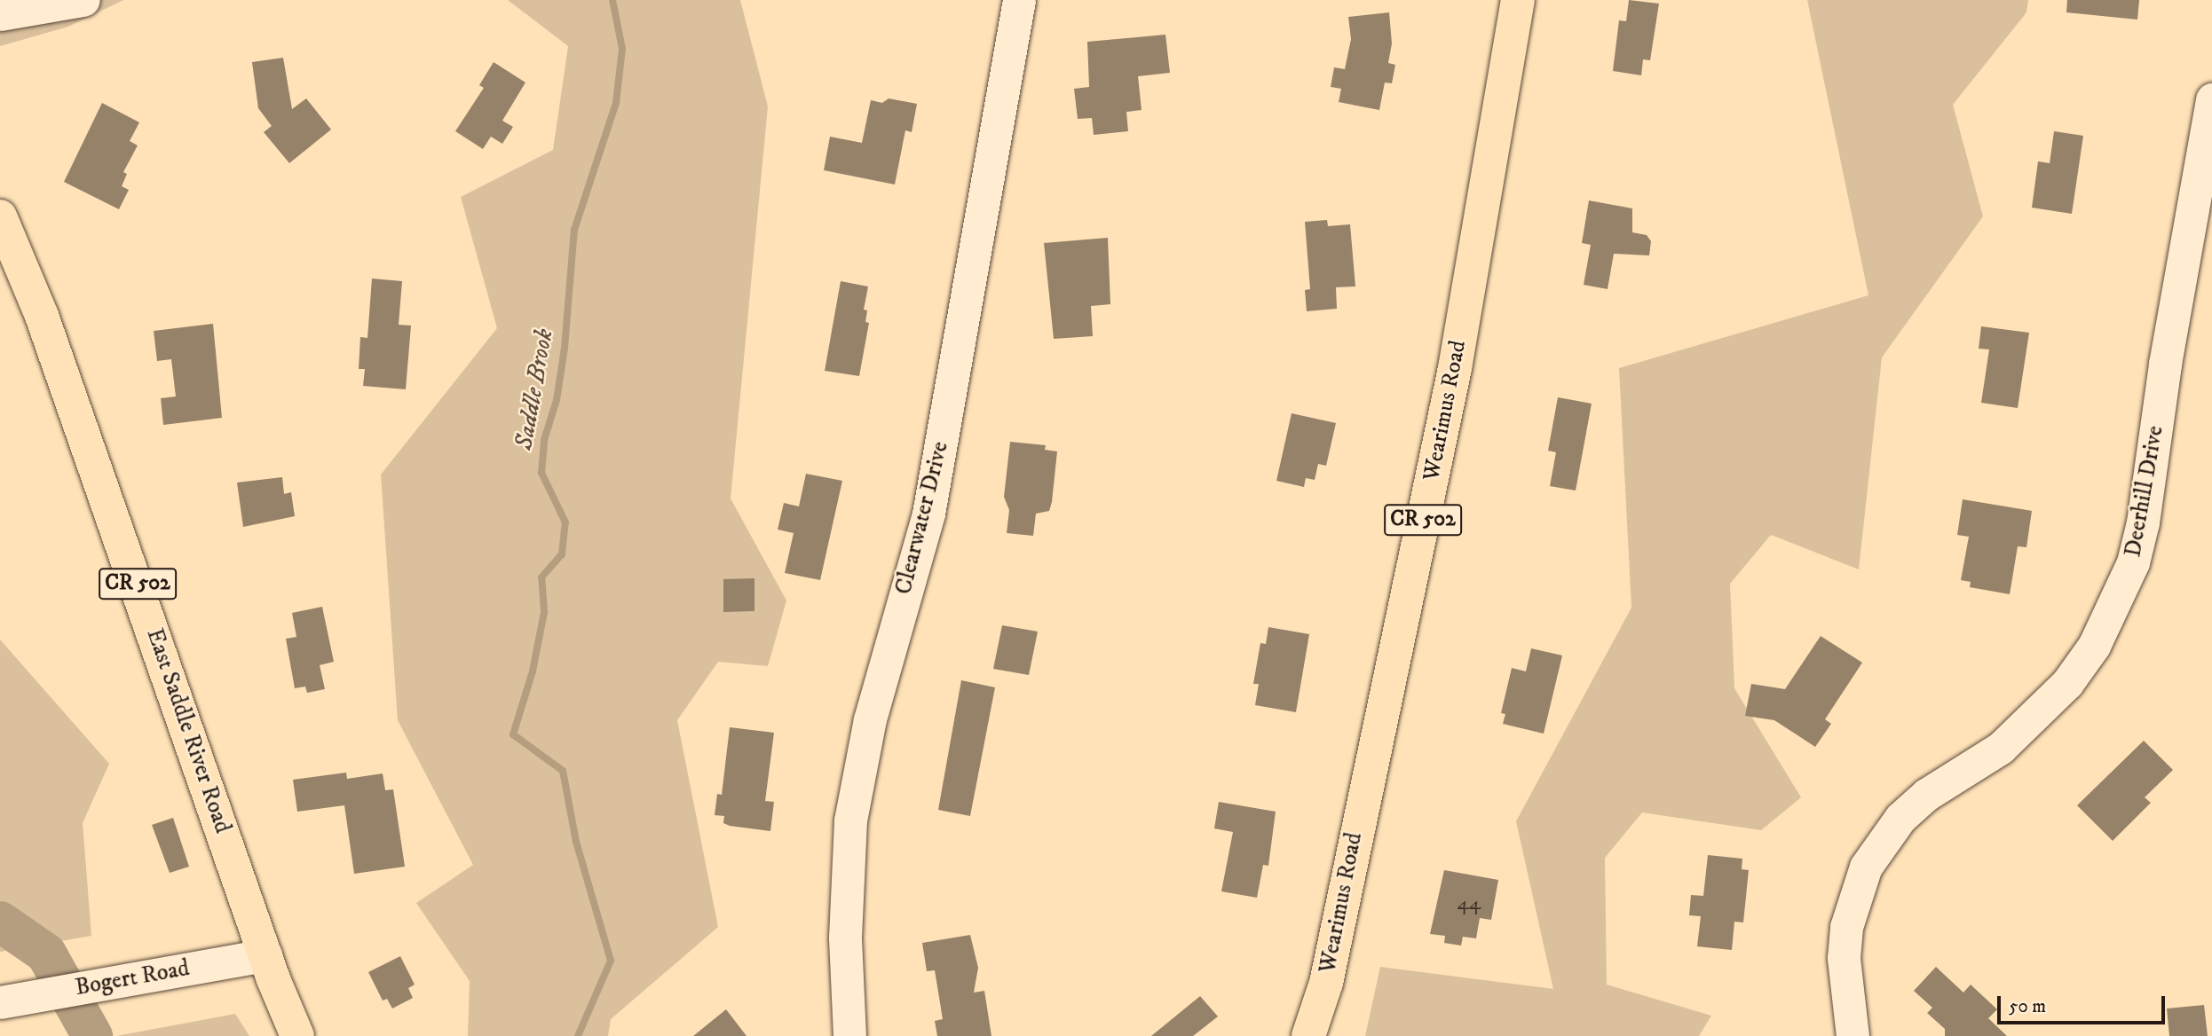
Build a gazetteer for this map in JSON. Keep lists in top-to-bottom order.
{
  "streets": {
    "main road": ["Wearimus Road", "CR 502", "East Saddle River Road"],
    "street": ["Deerhill Drive", "Clearwater Drive", "Bogert Road"]
  },
  "crossings": [
    ["East Saddle River Road", "Bogert Road"]
  ],
  "water": ["Saddle Brook"],
  "house_numbers": ["44"],
  "scale_bar": "50 m"
}
